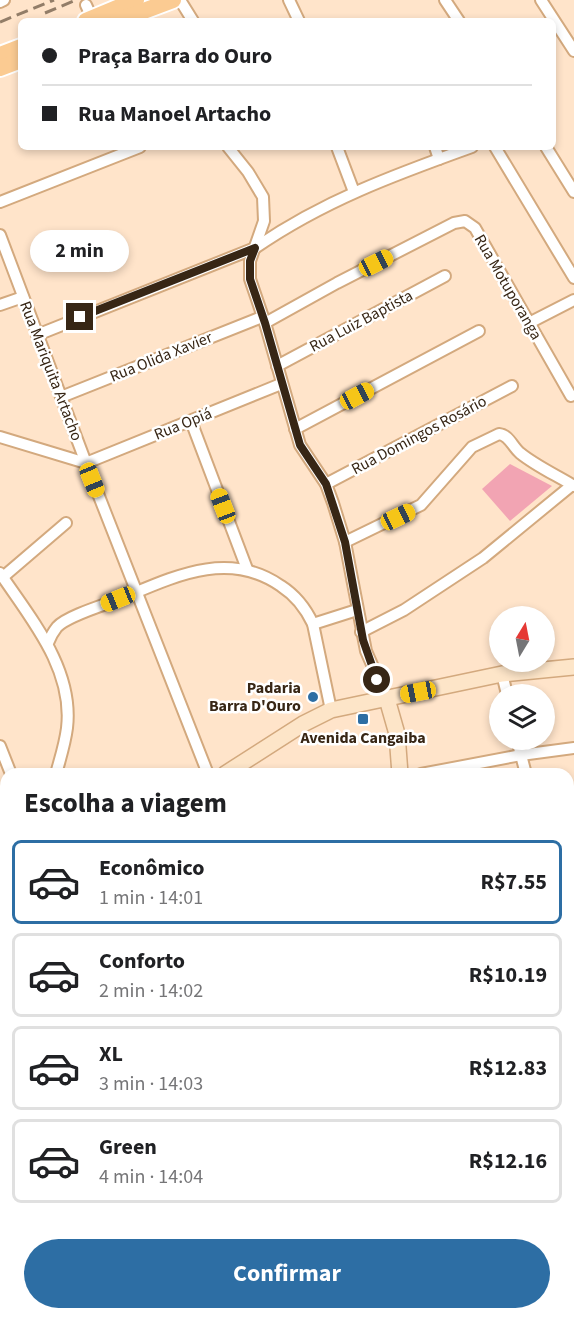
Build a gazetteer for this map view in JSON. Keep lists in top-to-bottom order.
{
  "streets": {
    "street": [
      "Rua Motuporanga",
      "Rua Luiz Baptista",
      "Rua Olida Xavier",
      "Rua Mariquita Artacho",
      "Rua Opiá",
      "Rua Domingos Rosário"
    ]
  },
  "crossings": [
    ["Rua Motuporanga", "Rua Olida Xavier"],
    ["Rua Olida Xavier", "Rua Mariquita Artacho"],
    ["Rua Mariquita Artacho", "Rua Opiá"]
  ],
  "places": {
    "other": ["Padaria Barra D'Ouro"],
    "transit": ["Avenida Cangaiba"]
  },
  "north": "top",
  "page": {
    "banner": ["Praça Barra do Ouro", "Rua Manoel Artacho"],
    "bubble": "2 min",
    "heading": "Escolha a viagem",
    "list": [
      {
        "name": "Econômico",
        "note": "1 min · 14:01",
        "value": "R$7.55"
      },
      {
        "name": "Conforto",
        "note": "2 min · 14:02",
        "value": "R$10.19"
      },
      {
        "name": "XL",
        "note": "3 min · 14:03",
        "value": "R$12.83"
      },
      {
        "name": "Green",
        "note": "4 min · 14:04",
        "value": "R$12.16"
      }
    ],
    "buttons": "Confirmar"
  }
}
